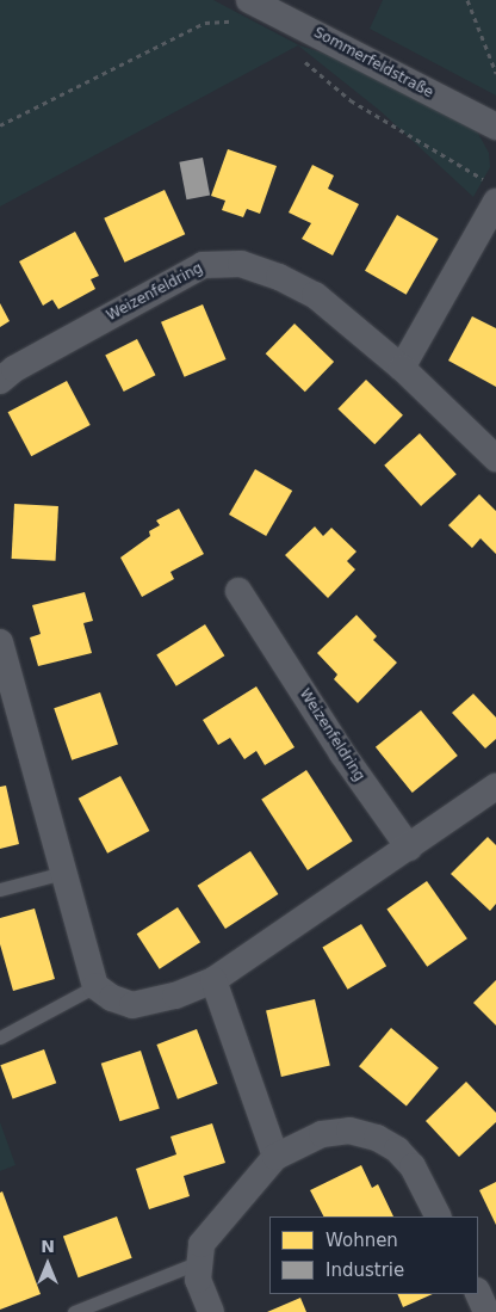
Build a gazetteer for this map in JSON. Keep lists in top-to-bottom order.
{
  "streets": {
    "street": ["Sommerfeldstraße", "Weizenfeldring"]
  },
  "legend": ["Wohnen", "Industrie"],
  "north": "top"
}
